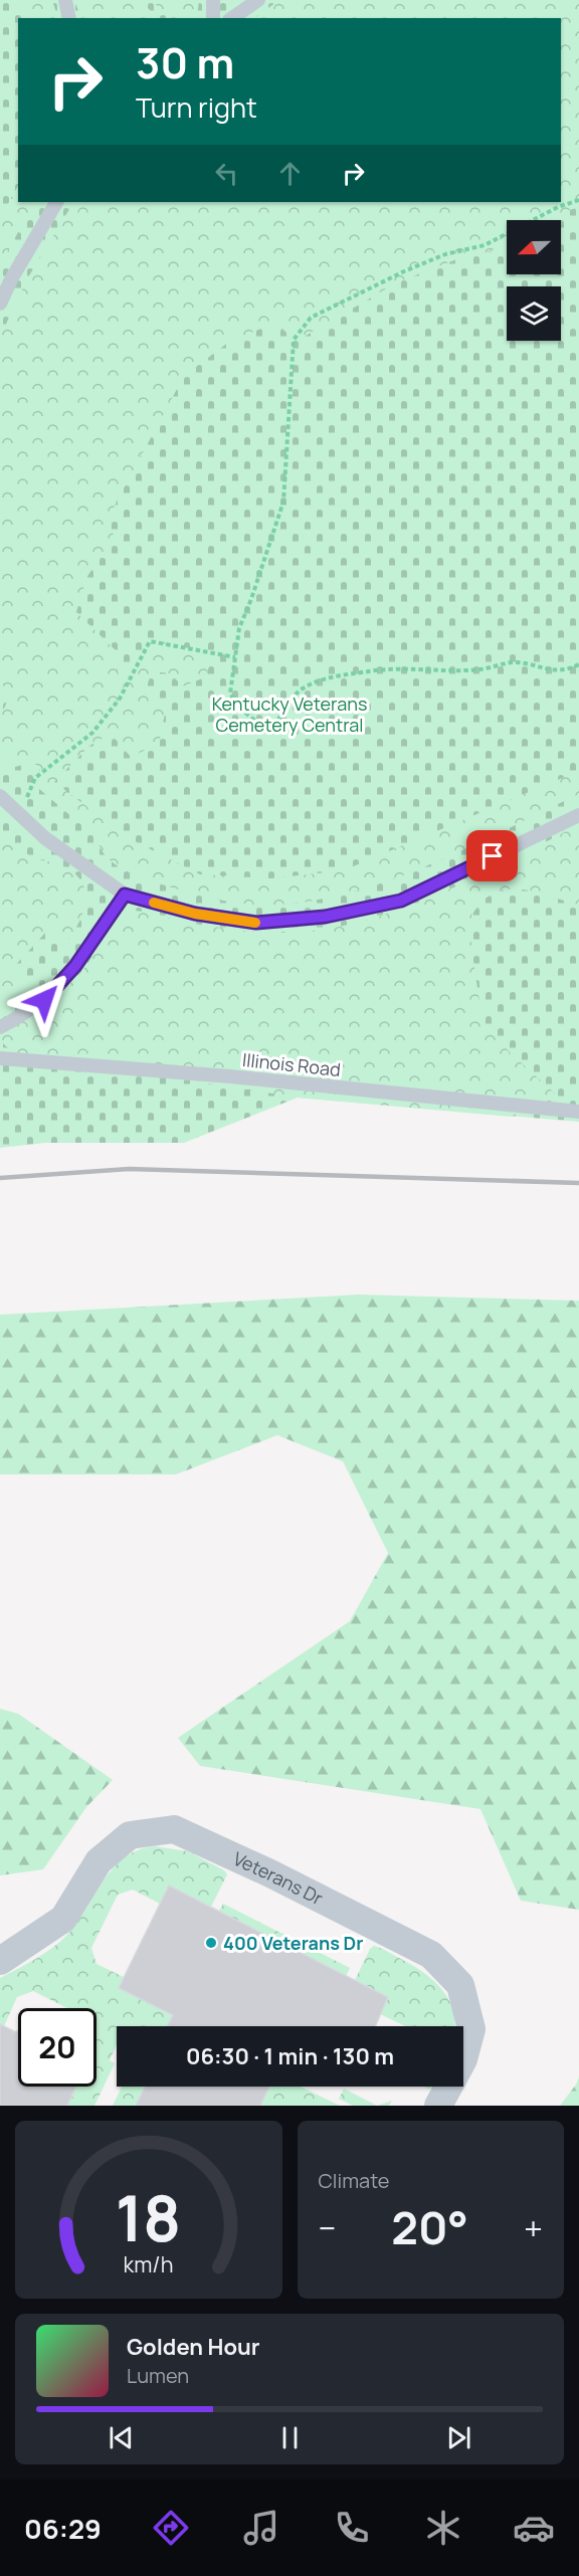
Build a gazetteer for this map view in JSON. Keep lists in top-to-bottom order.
{
  "streets": {
    "street": ["Veterans Dr"],
    "lane": ["Illinois Road"]
  },
  "parks": ["Kentucky Veterans Cemetery Central"],
  "places": ["400 Veterans Dr"],
  "north": "left",
  "page": {
    "turn": ["30 m", "Turn right"],
    "limit": "20",
    "trip": "06:30 · 1 min · 130 m",
    "tile": "Climate",
    "heat": ["−", "20°", "+"],
    "song": ["Golden Hour", "Lumen"],
    "tabs": "06:29",
    "gauge": ["18", "km/h"]
  }
}
